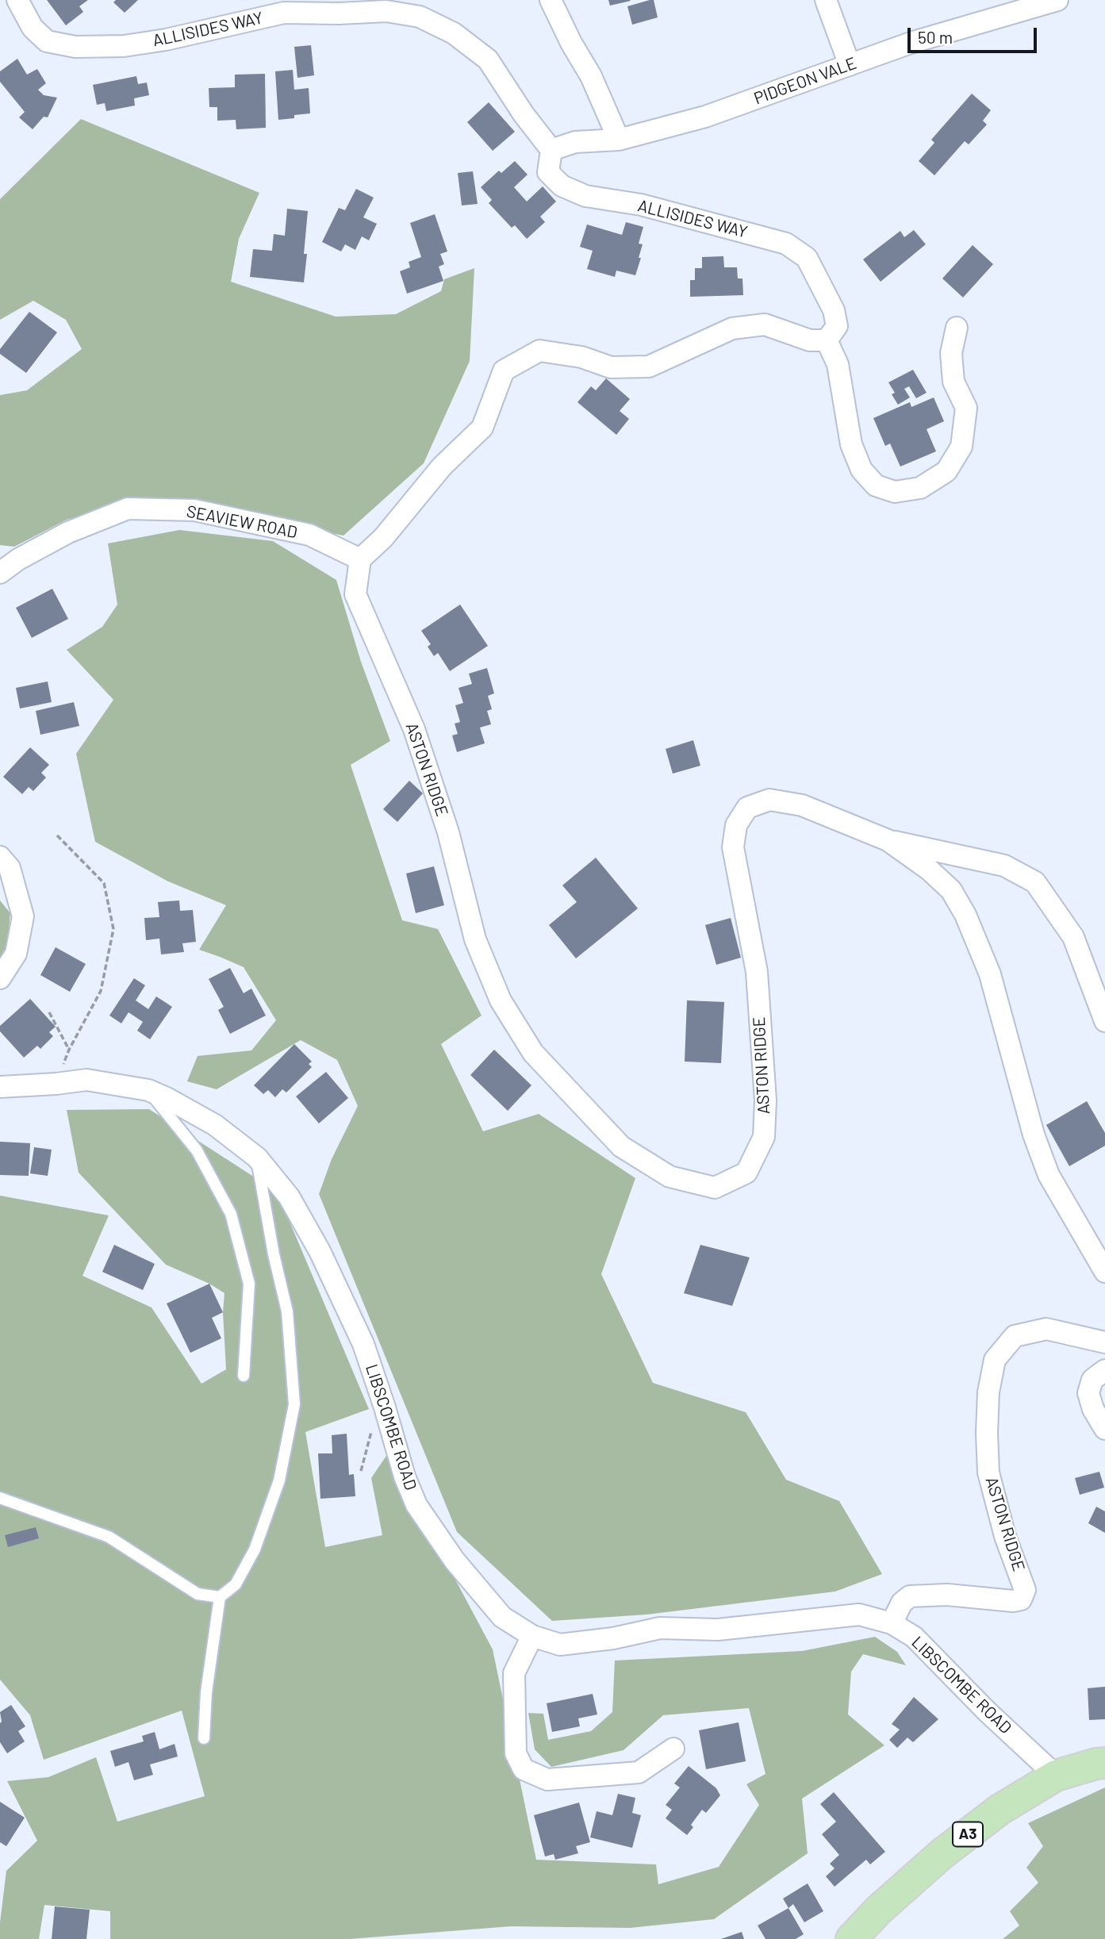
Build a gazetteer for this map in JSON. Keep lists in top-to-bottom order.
{
  "streets": {
    "main road": ["A3"],
    "street": [
      "ALLISIDES WAY",
      "PIDGEON VALE",
      "SEAVIEW ROAD",
      "ASTON RIDGE",
      "LIBSCOMBE ROAD"
    ]
  },
  "crossings": [
    ["ALLISIDES WAY", "PIDGEON VALE"],
    ["SEAVIEW ROAD", "ASTON RIDGE"],
    ["ASTON RIDGE", "LIBSCOMBE ROAD"],
    ["LIBSCOMBE ROAD", "A3"]
  ],
  "scale_bar": "50 m"
}
